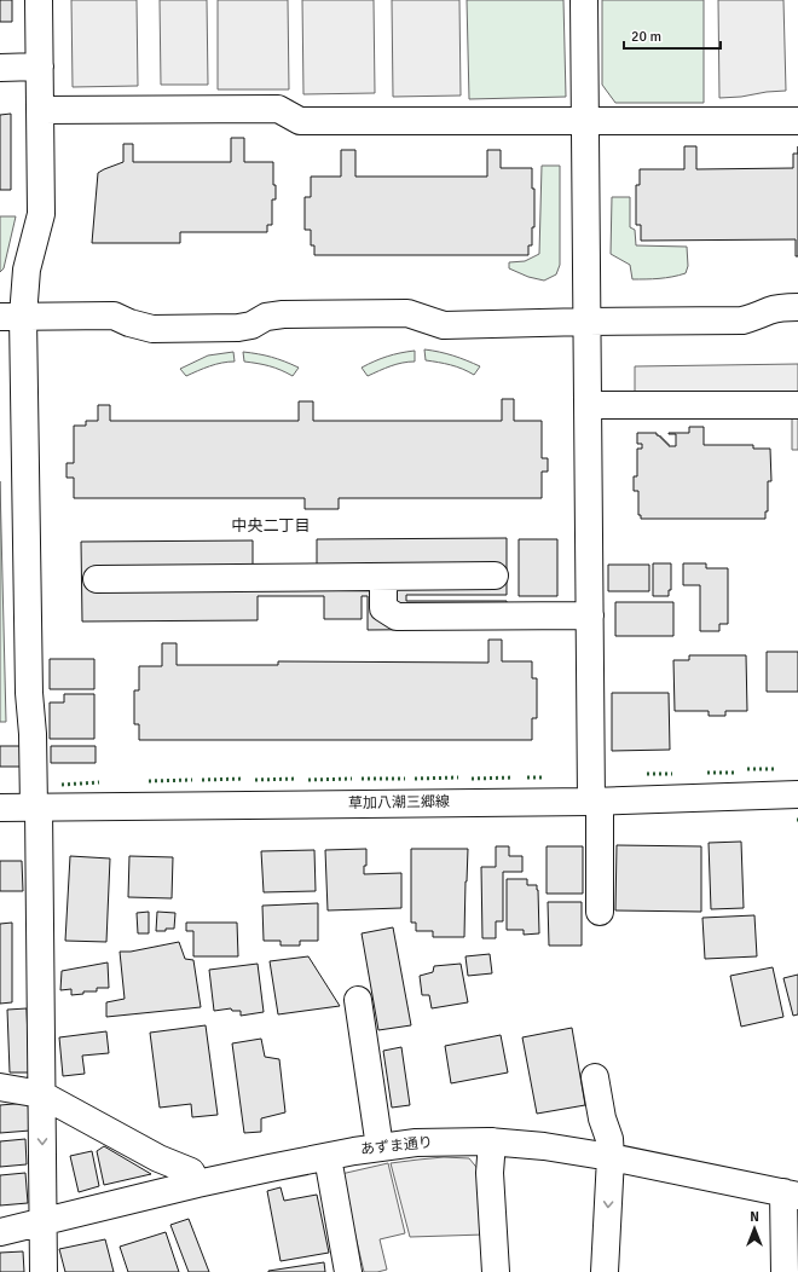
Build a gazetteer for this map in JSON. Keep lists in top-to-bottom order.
{
  "streets": {
    "street": ["草加八潮三郷線", "あずま通り"]
  },
  "districts": ["中央二丁目"],
  "scale_bar": "20 m",
  "north": "top"
}
